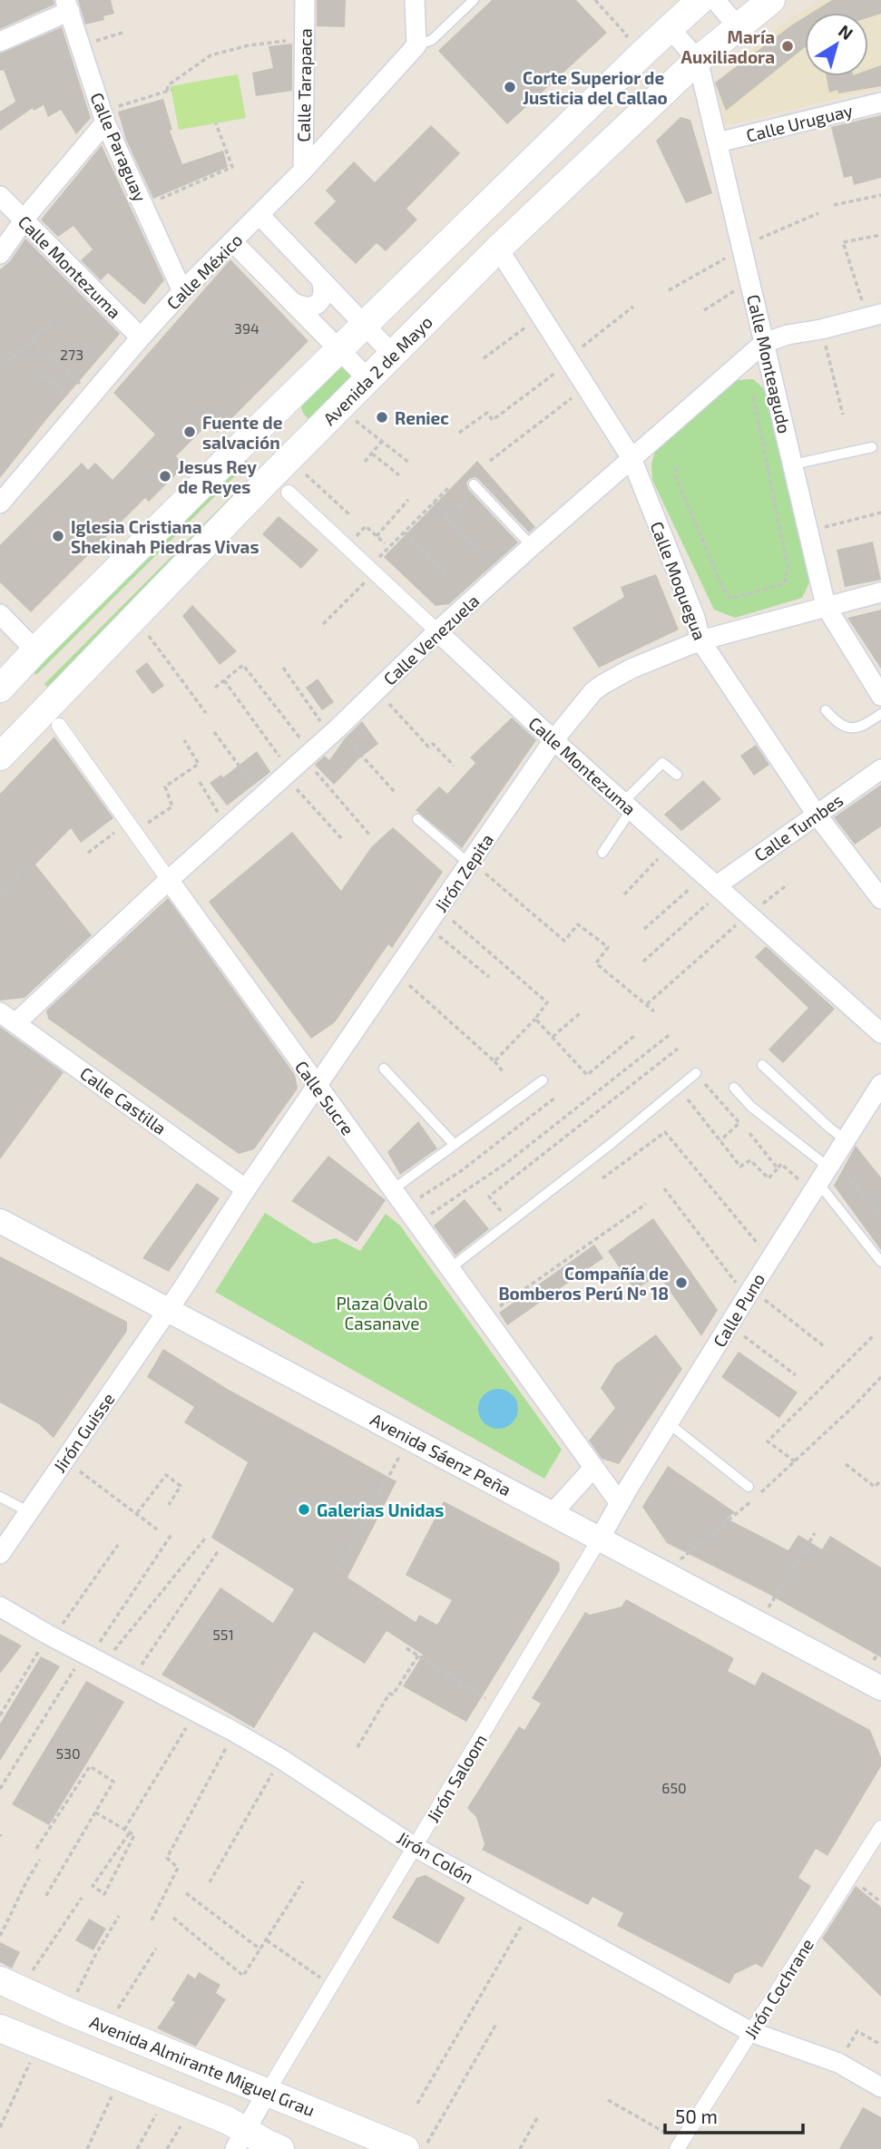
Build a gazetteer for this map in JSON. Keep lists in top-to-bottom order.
{
  "streets": {
    "main road": ["Avenida 2 de Mayo", "Avenida Almirante Miguel Grau"],
    "street": [
      "Calle Tarapaca",
      "Calle Uruguay",
      "Calle Paraguay",
      "Calle Montezuma",
      "Calle México",
      "Calle Monteagudo",
      "Calle Moquegua",
      "Calle Venezuela",
      "Calle Tumbes",
      "Jirón Zepita",
      "Calle Sucre",
      "Calle Castilla",
      "Calle Puno",
      "Jirón Guisse",
      "Avenida Sáenz Peña",
      "Jirón Saloom",
      "Jirón Colón",
      "Jirón Cochrane"
    ]
  },
  "crossings": [
    ["Calle Tarapaca", "Calle México"],
    ["Calle Uruguay", "Calle Monteagudo"],
    ["Calle Paraguay", "Calle México"],
    ["Calle Montezuma", "Calle México"],
    ["Calle Montezuma", "Calle Venezuela"],
    ["Calle Montezuma", "Calle Tumbes"],
    ["Calle Montezuma", "Jirón Zepita"],
    ["Calle Monteagudo", "Avenida 2 de Mayo"],
    ["Calle Monteagudo", "Calle Venezuela"],
    ["Calle Monteagudo", "Jirón Zepita"],
    ["Avenida 2 de Mayo", "Calle Moquegua"],
    ["Calle Moquegua", "Calle Venezuela"],
    ["Calle Moquegua", "Calle Tumbes"],
    ["Calle Moquegua", "Jirón Zepita"],
    ["Calle Venezuela", "Calle Sucre"],
    ["Calle Venezuela", "Calle Castilla"],
    ["Jirón Zepita", "Calle Sucre"],
    ["Jirón Zepita", "Calle Castilla"],
    ["Jirón Zepita", "Jirón Guisse"],
    ["Jirón Zepita", "Avenida Sáenz Peña"],
    ["Calle Sucre", "Calle Puno"],
    ["Calle Puno", "Avenida Sáenz Peña"],
    ["Calle Puno", "Jirón Saloom"],
    ["Jirón Guisse", "Avenida Sáenz Peña"],
    ["Avenida Sáenz Peña", "Jirón Saloom"],
    ["Jirón Saloom", "Jirón Colón"],
    ["Jirón Saloom", "Avenida Almirante Miguel Grau"],
    ["Jirón Colón", "Jirón Cochrane"]
  ],
  "parks": ["Plaza Óvalo Casanave"],
  "places": [
    "María Auxiliadora",
    "Corte Superior de Justicia del Callao",
    "Reniec",
    "Fuente de salvación",
    "Jesus Rey de Reyes",
    "Iglesia Cristiana Shekinah Piedras Vivas",
    "Compañía de Bomberos Perú Nº 18",
    "Galerias Unidas"
  ],
  "house_numbers": [
    "394",
    "273",
    "551",
    "530",
    "650"
  ],
  "scale_bar": "50 m",
  "north": "top right"
}
